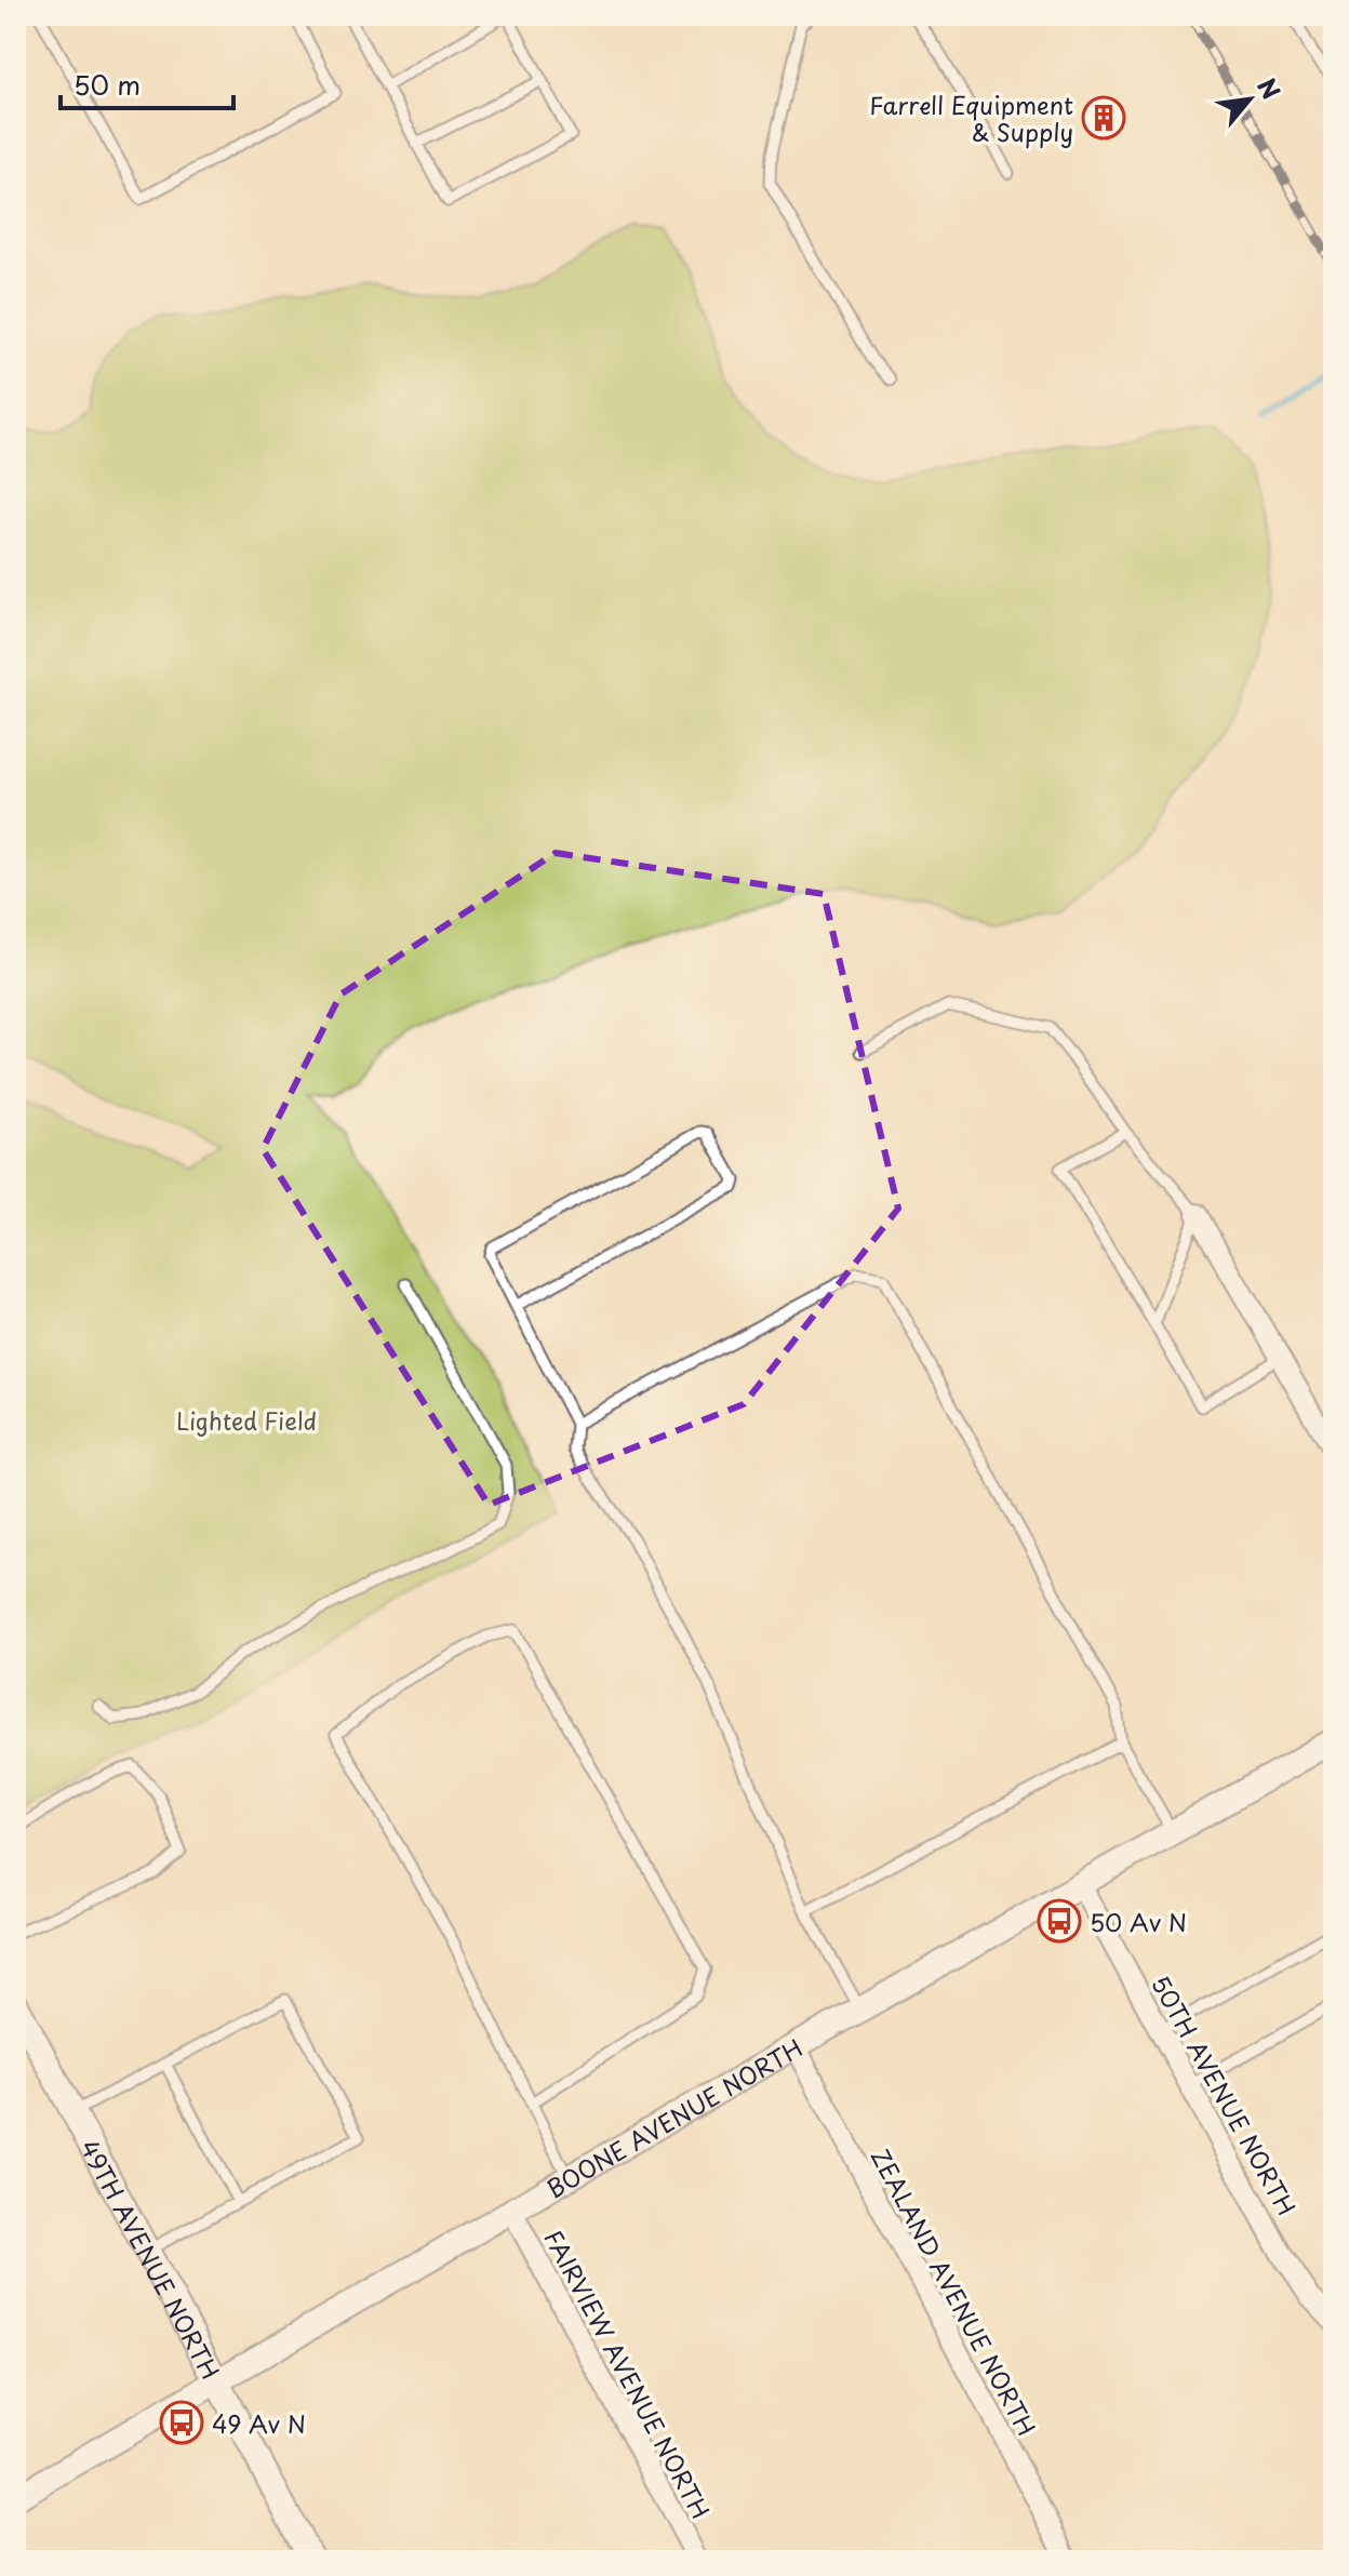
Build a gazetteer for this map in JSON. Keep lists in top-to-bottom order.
{
  "streets": {
    "street": [
      "50TH AVENUE NORTH",
      "BOONE AVENUE NORTH",
      "49TH AVENUE NORTH",
      "ZEALAND AVENUE NORTH",
      "FAIRVIEW AVENUE NORTH"
    ]
  },
  "crossings": [
    ["50TH AVENUE NORTH", "BOONE AVENUE NORTH"],
    ["BOONE AVENUE NORTH", "49TH AVENUE NORTH"],
    ["BOONE AVENUE NORTH", "ZEALAND AVENUE NORTH"],
    ["BOONE AVENUE NORTH", "FAIRVIEW AVENUE NORTH"]
  ],
  "parks": ["Lighted Field"],
  "places": {
    "building": ["Farrell Equipment & Supply"],
    "bus stop": ["50 Av N", "49 Av N"]
  },
  "scale_bar": "50 m",
  "north": "top right"
}
